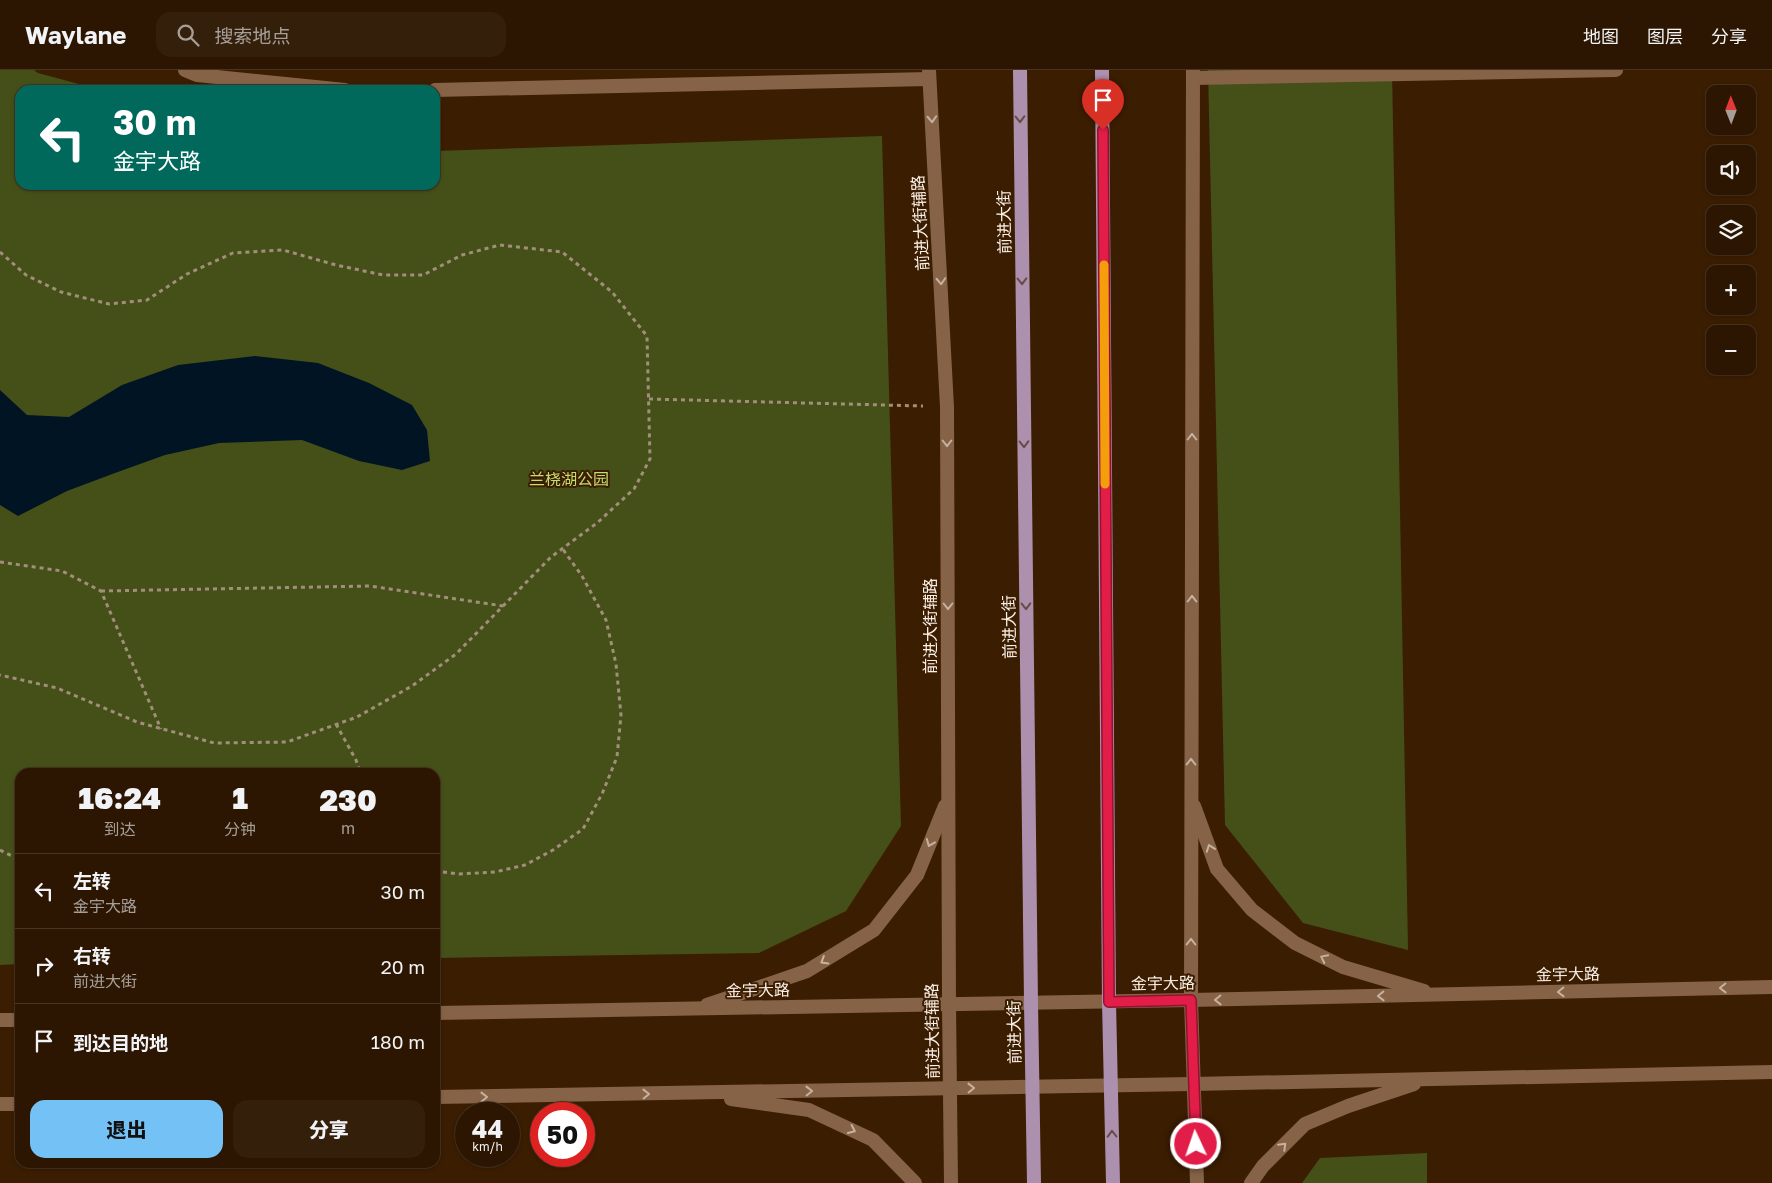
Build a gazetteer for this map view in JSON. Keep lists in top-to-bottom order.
{
  "streets": {
    "main road": ["前进大街", "前进大街辅路", "金宇大路"]
  },
  "crossings": [
    ["前进大街", "金宇大路"],
    ["前进大街辅路", "金宇大路"]
  ],
  "one_way": ["前进大街辅路"],
  "parks": ["兰桡湖公园"],
  "north": "top",
  "page": {
    "header": "Waylane",
    "search": "搜索地点",
    "nav": ["地图", "图层", "分享"],
    "map_buttons": ["+", "−"],
    "turn": ["30 m", "金宇大路"],
    "eta": [
      "16:24",
      "到达",
      "1",
      "分钟",
      "230",
      "m"
    ],
    "list": [
      {
        "name": "左转",
        "note": "金宇大路",
        "value": "30 m"
      },
      {
        "name": "右转",
        "note": "前进大街",
        "value": "20 m"
      },
      {
        "name": "到达目的地",
        "value": "180 m"
      }
    ],
    "buttons": ["退出", "分享"],
    "speed": "44 km/h",
    "limit": "50"
  }
}
